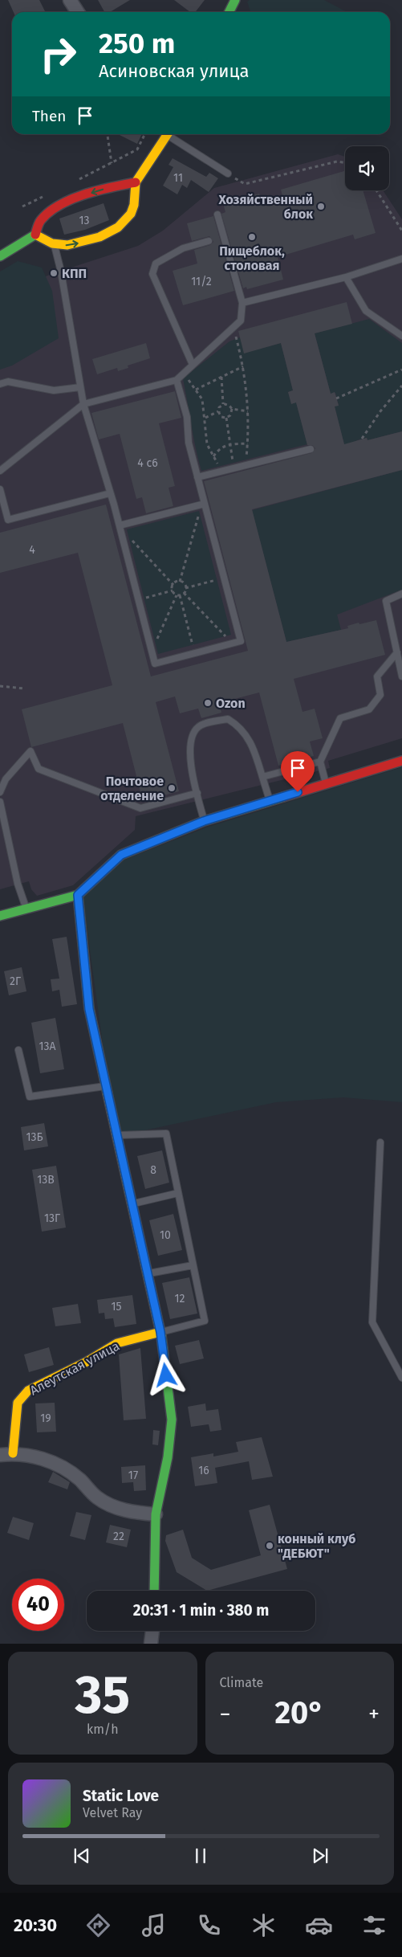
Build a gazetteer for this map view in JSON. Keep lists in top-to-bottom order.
{
  "streets": {
    "street": ["Алеутская улица"]
  },
  "places": [
    "Хозяйственный блок",
    "Пищеблок, столовая",
    "КПП",
    "Ozon",
    "Почтовое отделение",
    "конный клуб \"ДЕБЮТ\""
  ],
  "house_numbers": [
    "11",
    "13",
    "11/2",
    "4 с6",
    "4",
    "2Г",
    "13А",
    "13Б",
    "8",
    "13В",
    "13Г",
    "10",
    "12",
    "15",
    "19",
    "16",
    "17",
    "22"
  ],
  "page": {
    "turn": ["250 m", "Асиновская улица"],
    "then": "Then",
    "limit": "40",
    "trip": "20:31 · 1 min · 380 m",
    "tile": [
      ["35", "km/h"],
      "Climate"
    ],
    "heat": ["−", "20°", "+"],
    "song": ["Static Love", "Velvet Ray"],
    "tabs": "20:30"
  }
}
